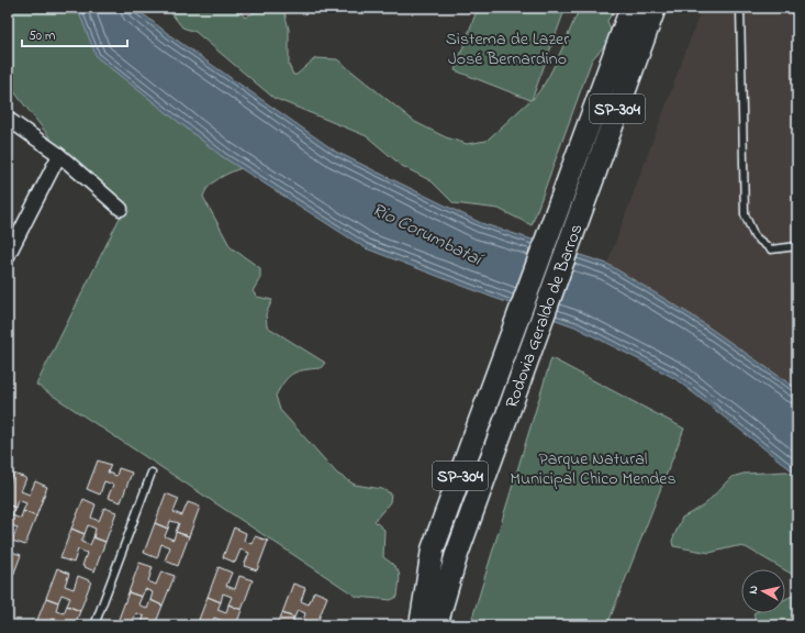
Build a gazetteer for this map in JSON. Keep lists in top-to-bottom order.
{
  "streets": {
    "highway": ["SP-304", "Rodovia Geraldo de Barros"]
  },
  "water": ["Rio Corumbataí"],
  "parks": ["Sistema de Lazer José Bernardino", "Parque Natural Municipal Chico Mendes"],
  "scale_bar": "50 m",
  "north": "left"
}
